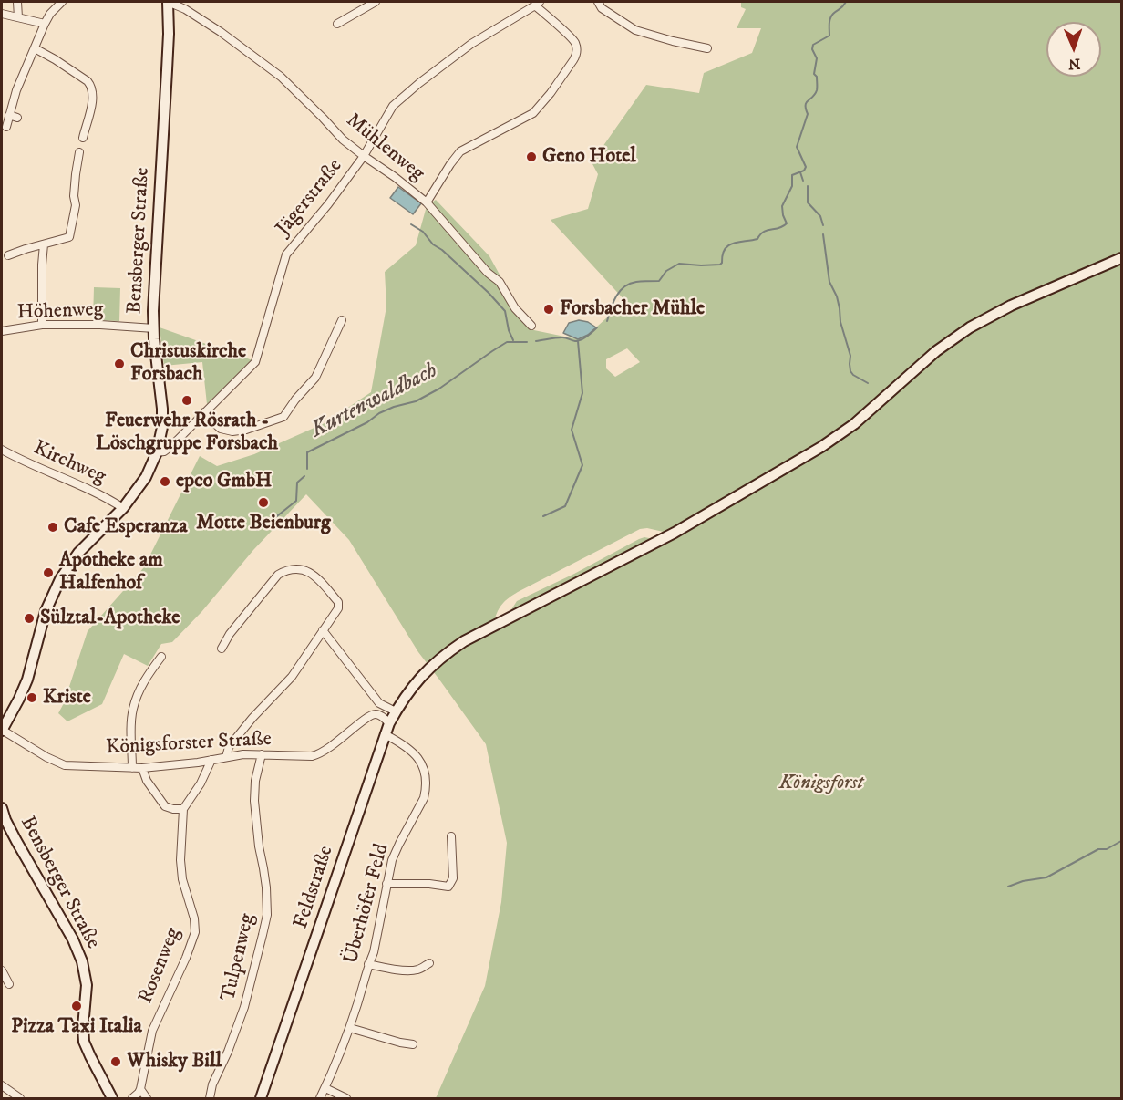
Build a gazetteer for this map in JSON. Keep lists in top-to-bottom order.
{
  "streets": {
    "main road": ["Bensberger Straße", "Feldstraße"],
    "street": [
      "Mühlenweg",
      "Jägerstraße",
      "Höhenweg",
      "Kirchweg",
      "Königsforster Straße",
      "Überhöfer Feld",
      "Tulpenweg",
      "Rosenweg"
    ]
  },
  "crossings": [
    ["Mühlenweg", "Jägerstraße"],
    ["Mühlenweg", "Bensberger Straße"],
    ["Jägerstraße", "Bensberger Straße"],
    ["Bensberger Straße", "Höhenweg"],
    ["Bensberger Straße", "Kirchweg"],
    ["Bensberger Straße", "Königsforster Straße"],
    ["Königsforster Straße", "Tulpenweg"],
    ["Feldstraße", "Überhöfer Feld"]
  ],
  "water": ["Kurtenwaldbach"],
  "parks": ["Königsforst"],
  "places": [
    "Geno Hotel",
    "Forsbacher Mühle",
    "Christuskirche Forsbach",
    "Feuerwehr Rösrath - Löschgruppe Forsbach",
    "epco GmbH",
    "Motte Beienburg",
    "Cafe Esperanza",
    "Apotheke am Halfenhof",
    "Sülztal-Apotheke",
    "Kriste",
    "Pizza Taxi Italia",
    "Whisky Bill"
  ],
  "north": "bottom"
}
